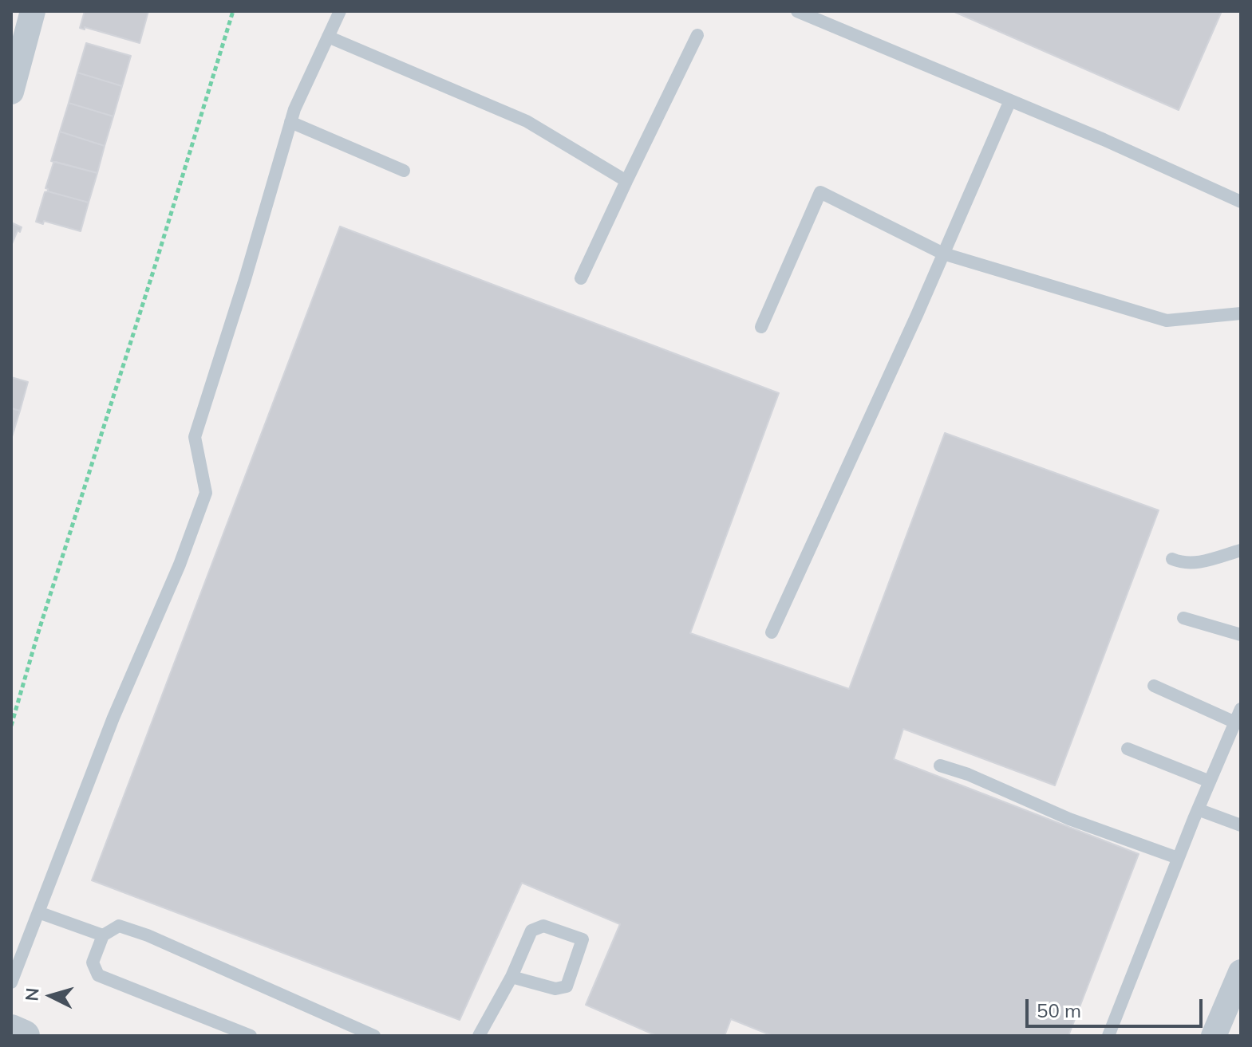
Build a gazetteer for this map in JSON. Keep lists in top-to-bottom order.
{
  "scale_bar": "50 m",
  "north": "left"
}
